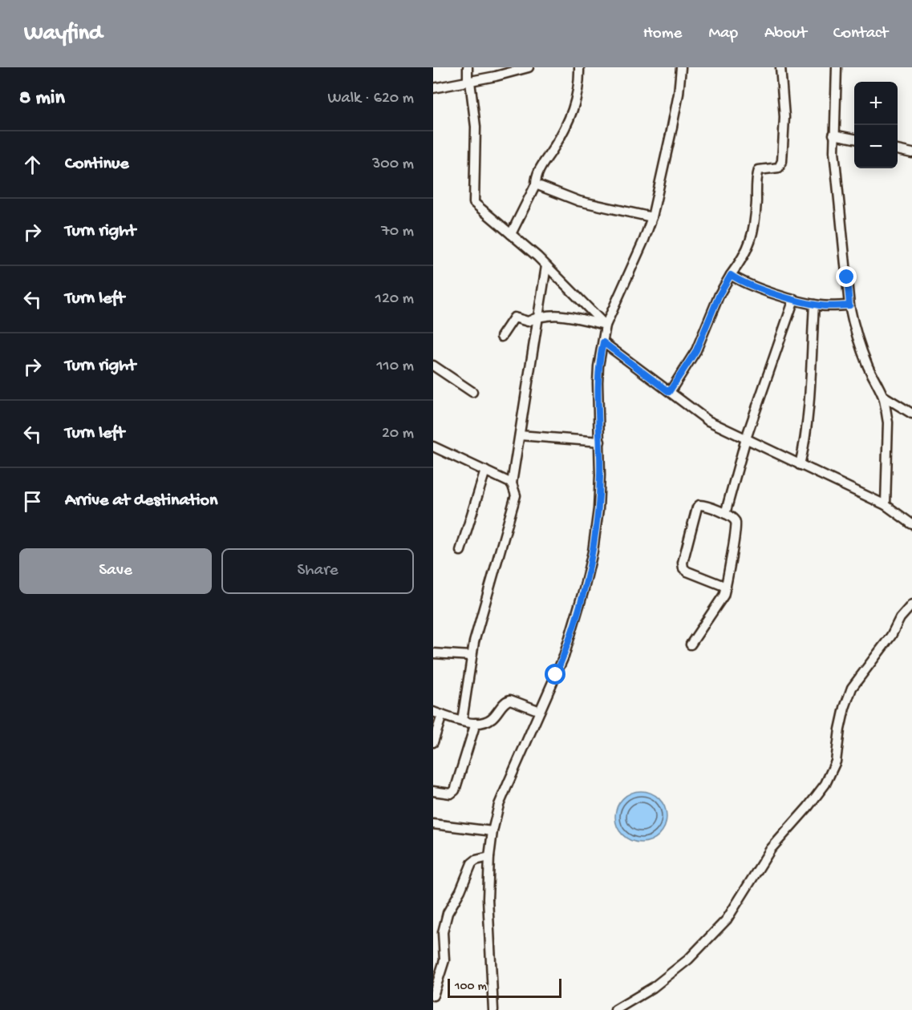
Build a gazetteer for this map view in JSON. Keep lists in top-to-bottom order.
{
  "scale_bar": "100 m",
  "page": {
    "header": "Wayfind",
    "nav": [
      "Home",
      "Map",
      "About",
      "Contact"
    ],
    "heading": ["8 min", "Walk · 620 m"],
    "map_buttons": ["+", "−"],
    "list": [
      ["Continue", "300 m"],
      ["Turn right", "70 m"],
      ["Turn left", "120 m"],
      ["Turn right", "110 m"],
      ["Turn left", "20 m"],
      "Arrive at destination"
    ],
    "buttons": ["Save", "Share"],
    "scale": "100 m"
  }
}
